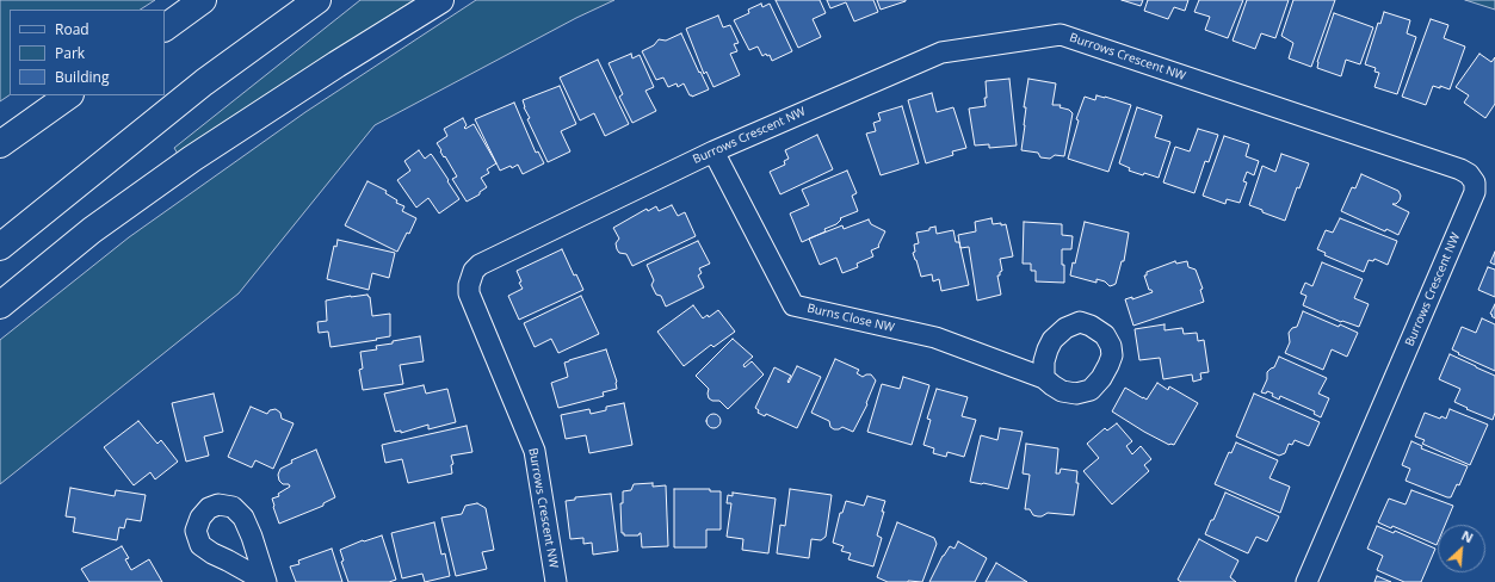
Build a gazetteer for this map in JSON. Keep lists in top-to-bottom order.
{
  "streets": {
    "street": ["Burrows Crescent NW", "Burns Close NW"]
  },
  "crossings": [
    ["Burrows Crescent NW", "Burns Close NW"]
  ],
  "legend": ["Road", "Park", "Building"],
  "north": "top right"
}
